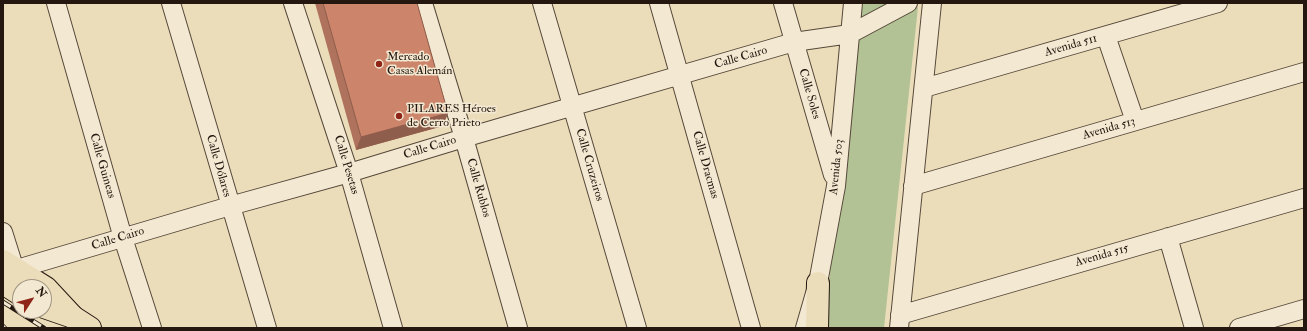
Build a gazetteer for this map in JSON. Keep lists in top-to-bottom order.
{
  "streets": {
    "street": [
      "Avenida 511",
      "Calle Cairo",
      "Calle Soles",
      "Avenida 513",
      "Calle Pesetas",
      "Calle Cruzeiros",
      "Calle Dracmas",
      "Calle Guineas",
      "Calle Dólares",
      "Avenida 503",
      "Calle Rublos",
      "Avenida 515"
    ]
  },
  "crossings": [
    ["Calle Cairo", "Calle Soles"],
    ["Calle Cairo", "Calle Pesetas"],
    ["Calle Cairo", "Calle Cruzeiros"],
    ["Calle Cairo", "Calle Dracmas"],
    ["Calle Cairo", "Calle Guineas"],
    ["Calle Cairo", "Calle Dólares"],
    ["Calle Cairo", "Avenida 503"],
    ["Calle Cairo", "Calle Rublos"],
    ["Calle Soles", "Avenida 503"]
  ],
  "places": ["Mercado Casas Alemán", "PILARES Héroes de Cerro Prieto"],
  "north": "top right"
}
